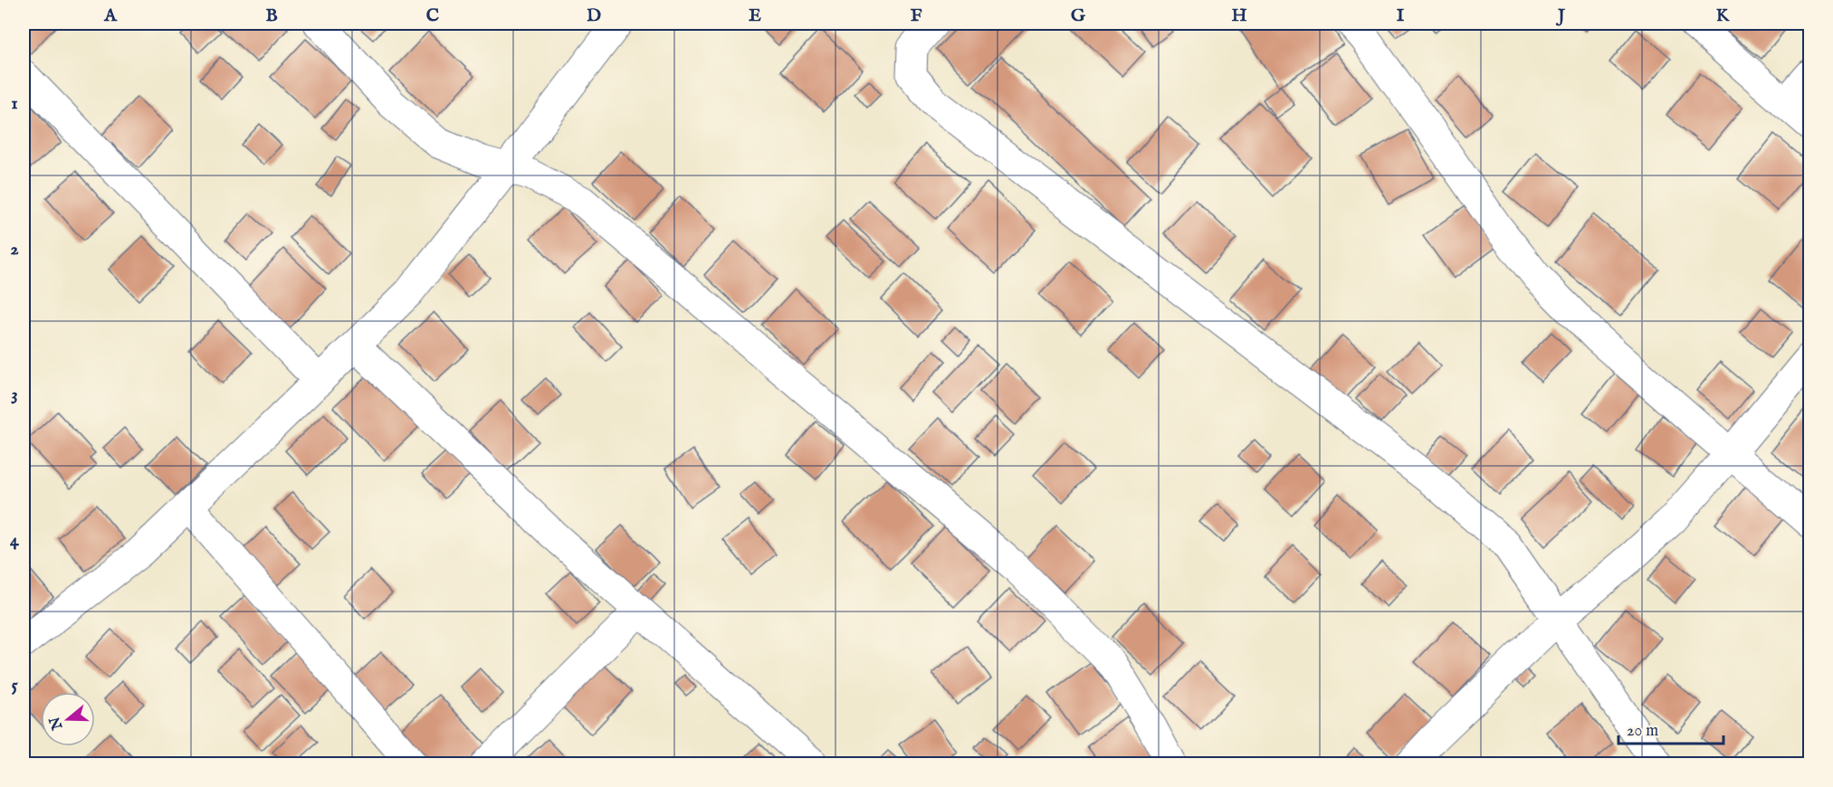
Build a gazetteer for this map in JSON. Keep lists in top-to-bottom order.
{
  "scale_bar": "20 m",
  "north": "left",
  "grid": {
    "columns": [
      "A",
      "B",
      "C",
      "D",
      "E",
      "F",
      "G",
      "H",
      "I",
      "J",
      "K"
    ],
    "rows": [
      "1",
      "2",
      "3",
      "4",
      "5"
    ]
  }
}
